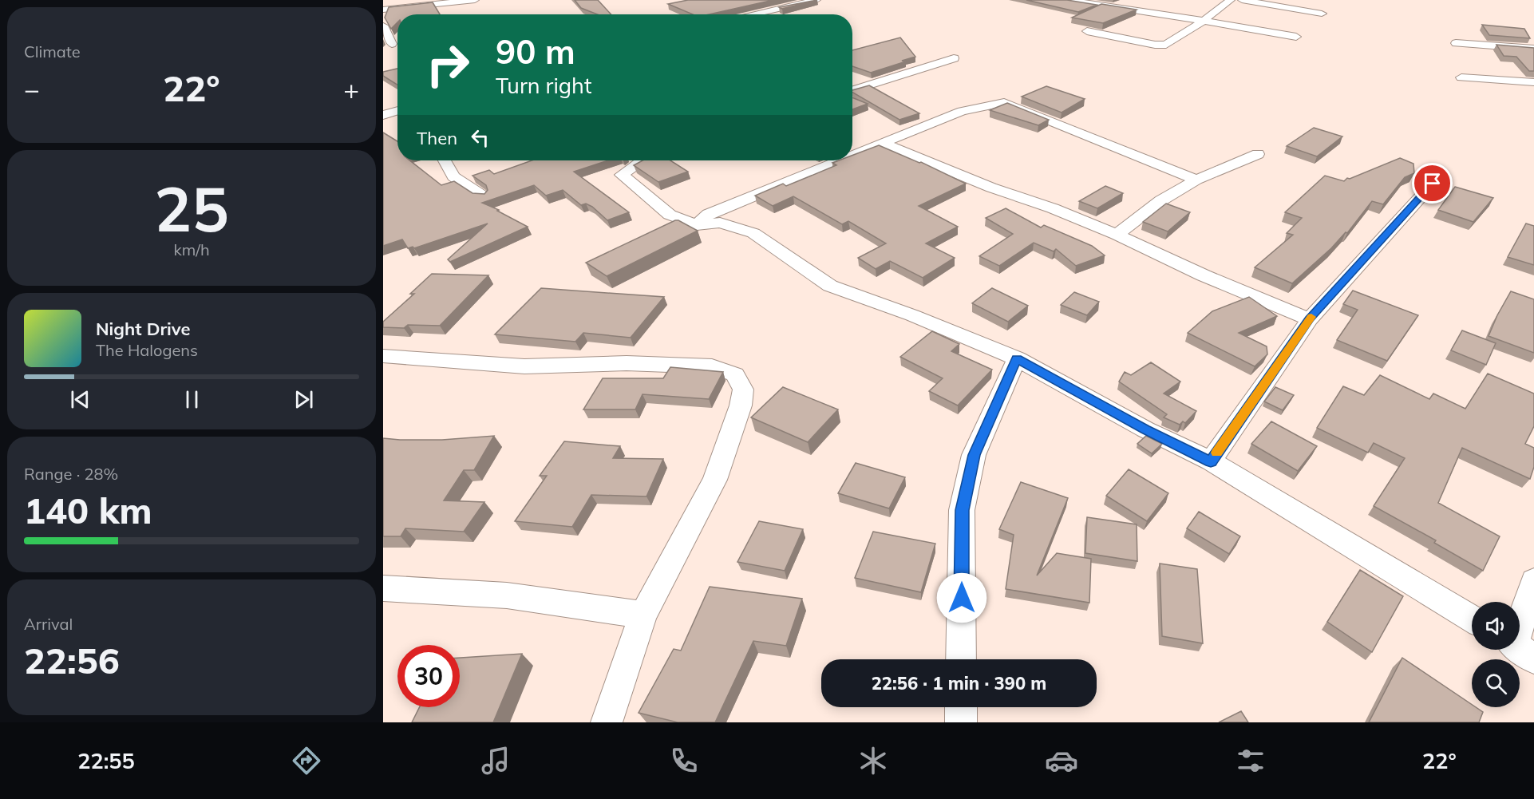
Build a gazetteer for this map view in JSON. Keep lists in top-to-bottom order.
{
  "page": {
    "tile": [
      "Climate",
      ["25", "km/h"],
      ["Range · 28%", "140 km"],
      ["Arrival", "22:56"]
    ],
    "turn": ["90 m", "Turn right"],
    "heat": ["−", "22°", "+"],
    "then": "Then",
    "song": ["Night Drive", "The Halogens"],
    "limit": "30",
    "trip": "22:56 · 1 min · 390 m",
    "tabs": ["22:55", "22°"]
  }
}
